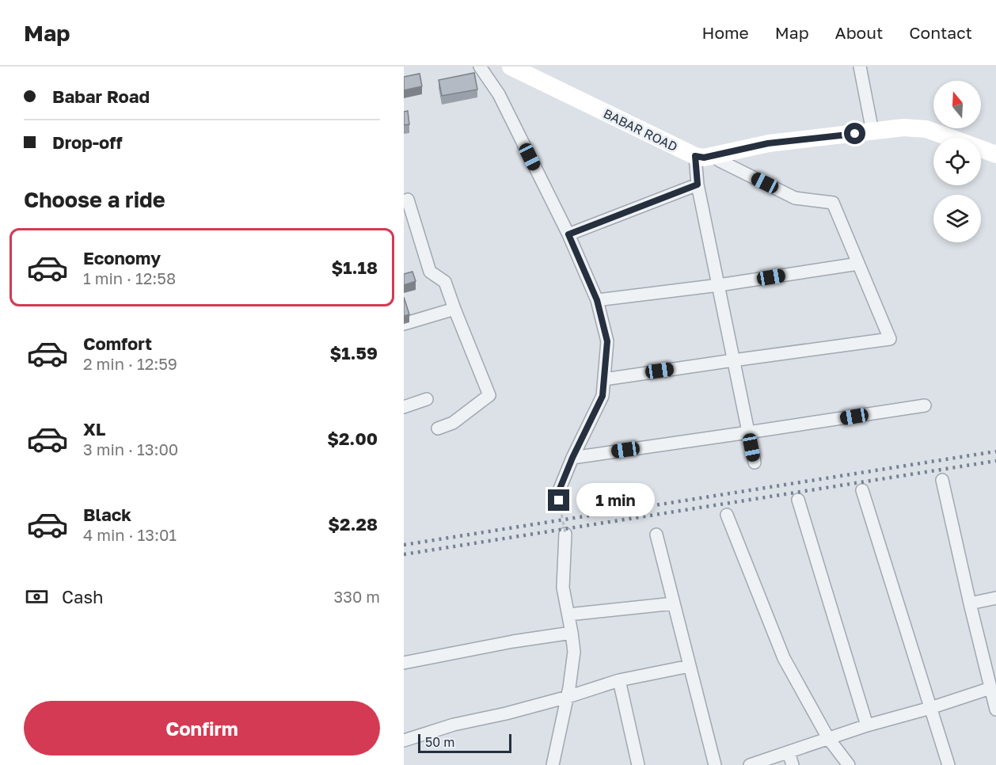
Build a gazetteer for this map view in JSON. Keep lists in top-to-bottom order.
{
  "streets": {
    "street": ["BABAR ROAD"]
  },
  "scale_bar": "50 m",
  "north": "top",
  "page": {
    "header": "Map",
    "nav": [
      "Home",
      "Map",
      "About",
      "Contact"
    ],
    "banner": ["Babar Road", "Drop-off"],
    "heading": "Choose a ride",
    "list": [
      {
        "name": "Economy",
        "note": "1 min · 12:58",
        "value": "$1.18"
      },
      {
        "name": "Comfort",
        "note": "2 min · 12:59",
        "value": "$1.59"
      },
      {
        "name": "XL",
        "note": "3 min · 13:00",
        "value": "$2.00"
      },
      {
        "name": "Black",
        "note": "4 min · 13:01",
        "value": "$2.28"
      }
    ],
    "bubble": "1 min",
    "pay": ["Cash", "330 m"],
    "buttons": "Confirm",
    "scale": "50 m"
  }
}
